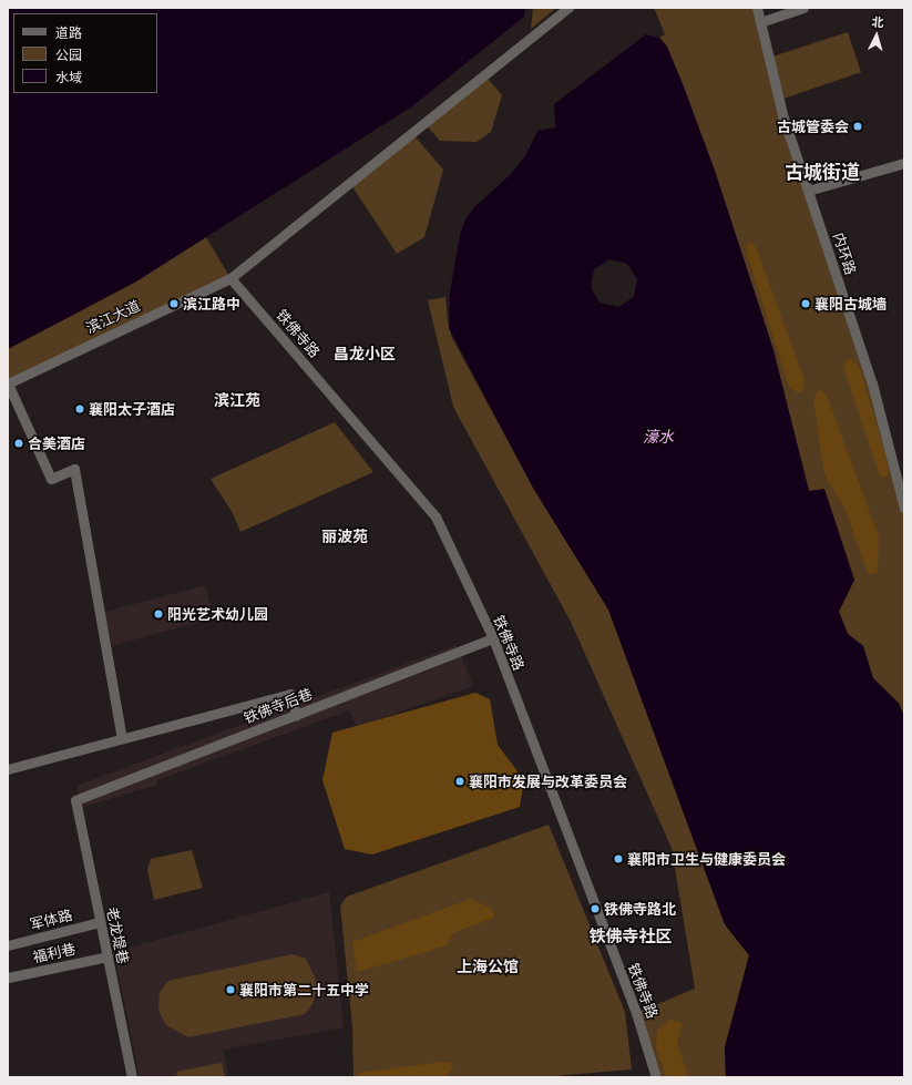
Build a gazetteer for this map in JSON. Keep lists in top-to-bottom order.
{
  "streets": {
    "street": [
      "内环路",
      "滨江大道",
      "铁佛寺路",
      "铁佛寺后巷",
      "军体路",
      "老龙堤巷",
      "福利巷"
    ]
  },
  "crossings": [
    ["滨江大道", "铁佛寺路"],
    ["铁佛寺路", "铁佛寺后巷"],
    ["铁佛寺后巷", "老龙堤巷"],
    ["军体路", "老龙堤巷"],
    ["老龙堤巷", "福利巷"]
  ],
  "districts": [
    "古城街道",
    "昌龙小区",
    "滨江苑",
    "丽波苑",
    "铁佛寺社区",
    "上海公馆"
  ],
  "water": ["濠水"],
  "places": [
    "古城管委会",
    "滨江路中",
    "襄阳古城墙",
    "襄阳太子酒店",
    "合美酒店",
    "阳光艺术幼儿园",
    "襄阳市发展与改革委员会",
    "襄阳市卫生与健康委员会",
    "铁佛寺路北",
    "襄阳市第二十五中学"
  ],
  "legend": ["道路", "公园", "水域"],
  "north": "top"
}
